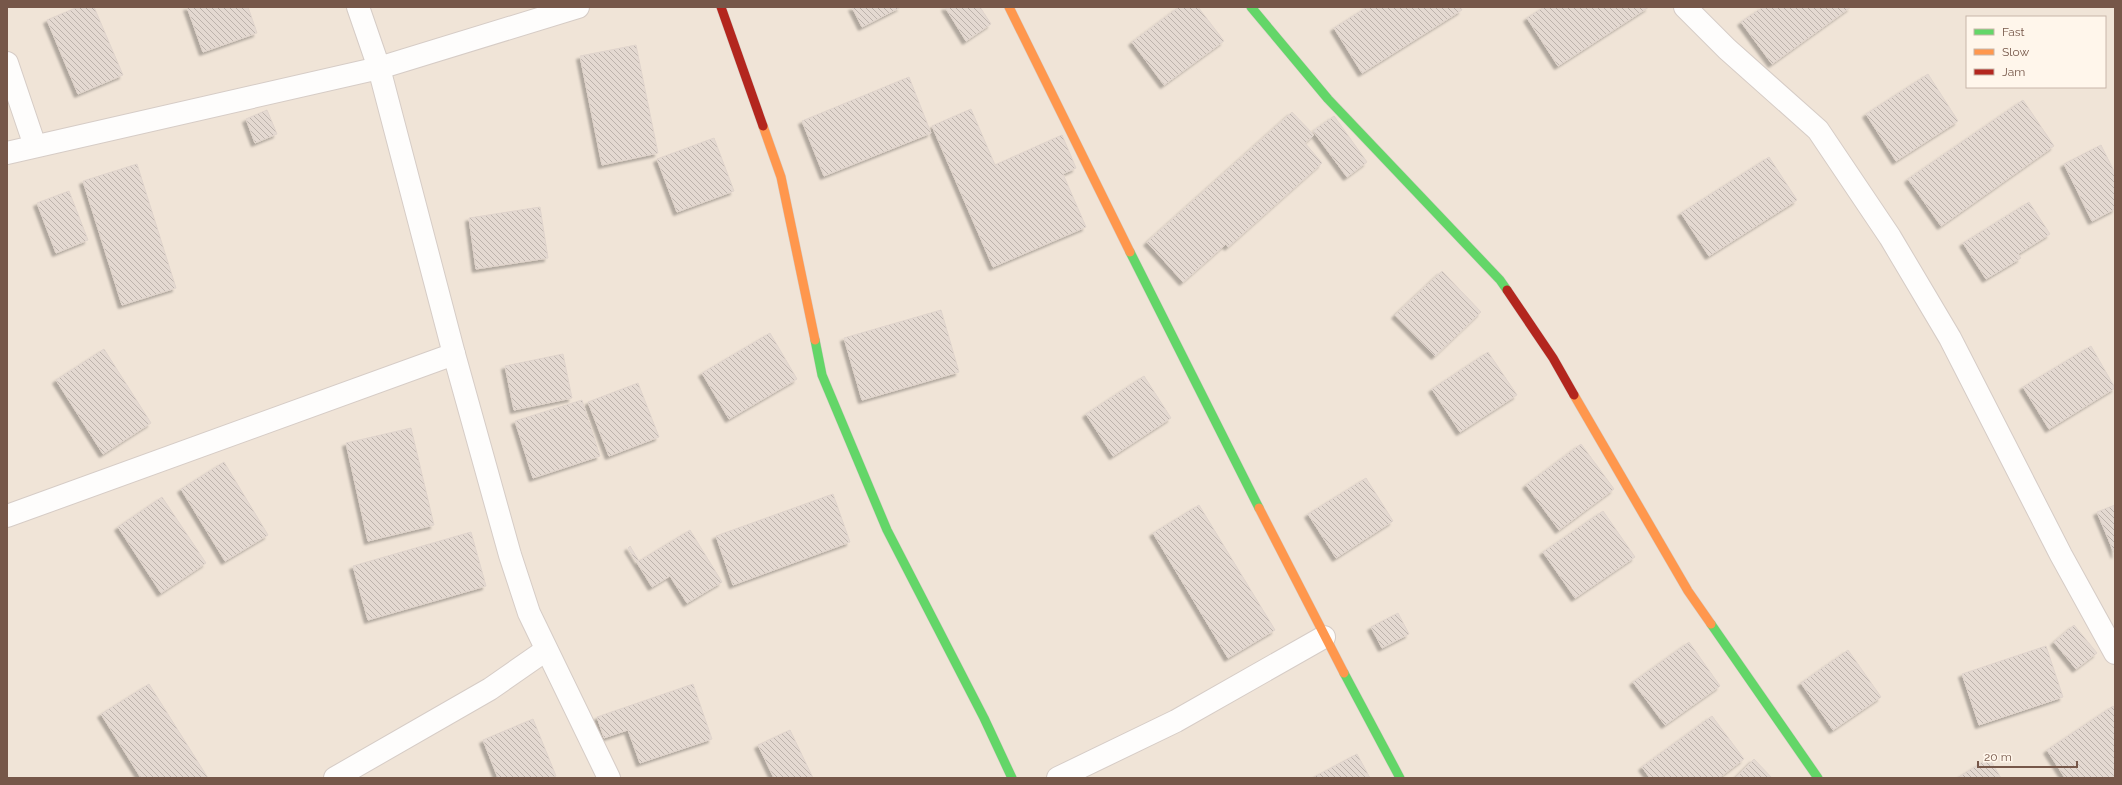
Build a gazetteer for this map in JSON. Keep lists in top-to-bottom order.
{
  "legend": ["Fast", "Slow", "Jam"],
  "scale_bar": "20 m"
}
